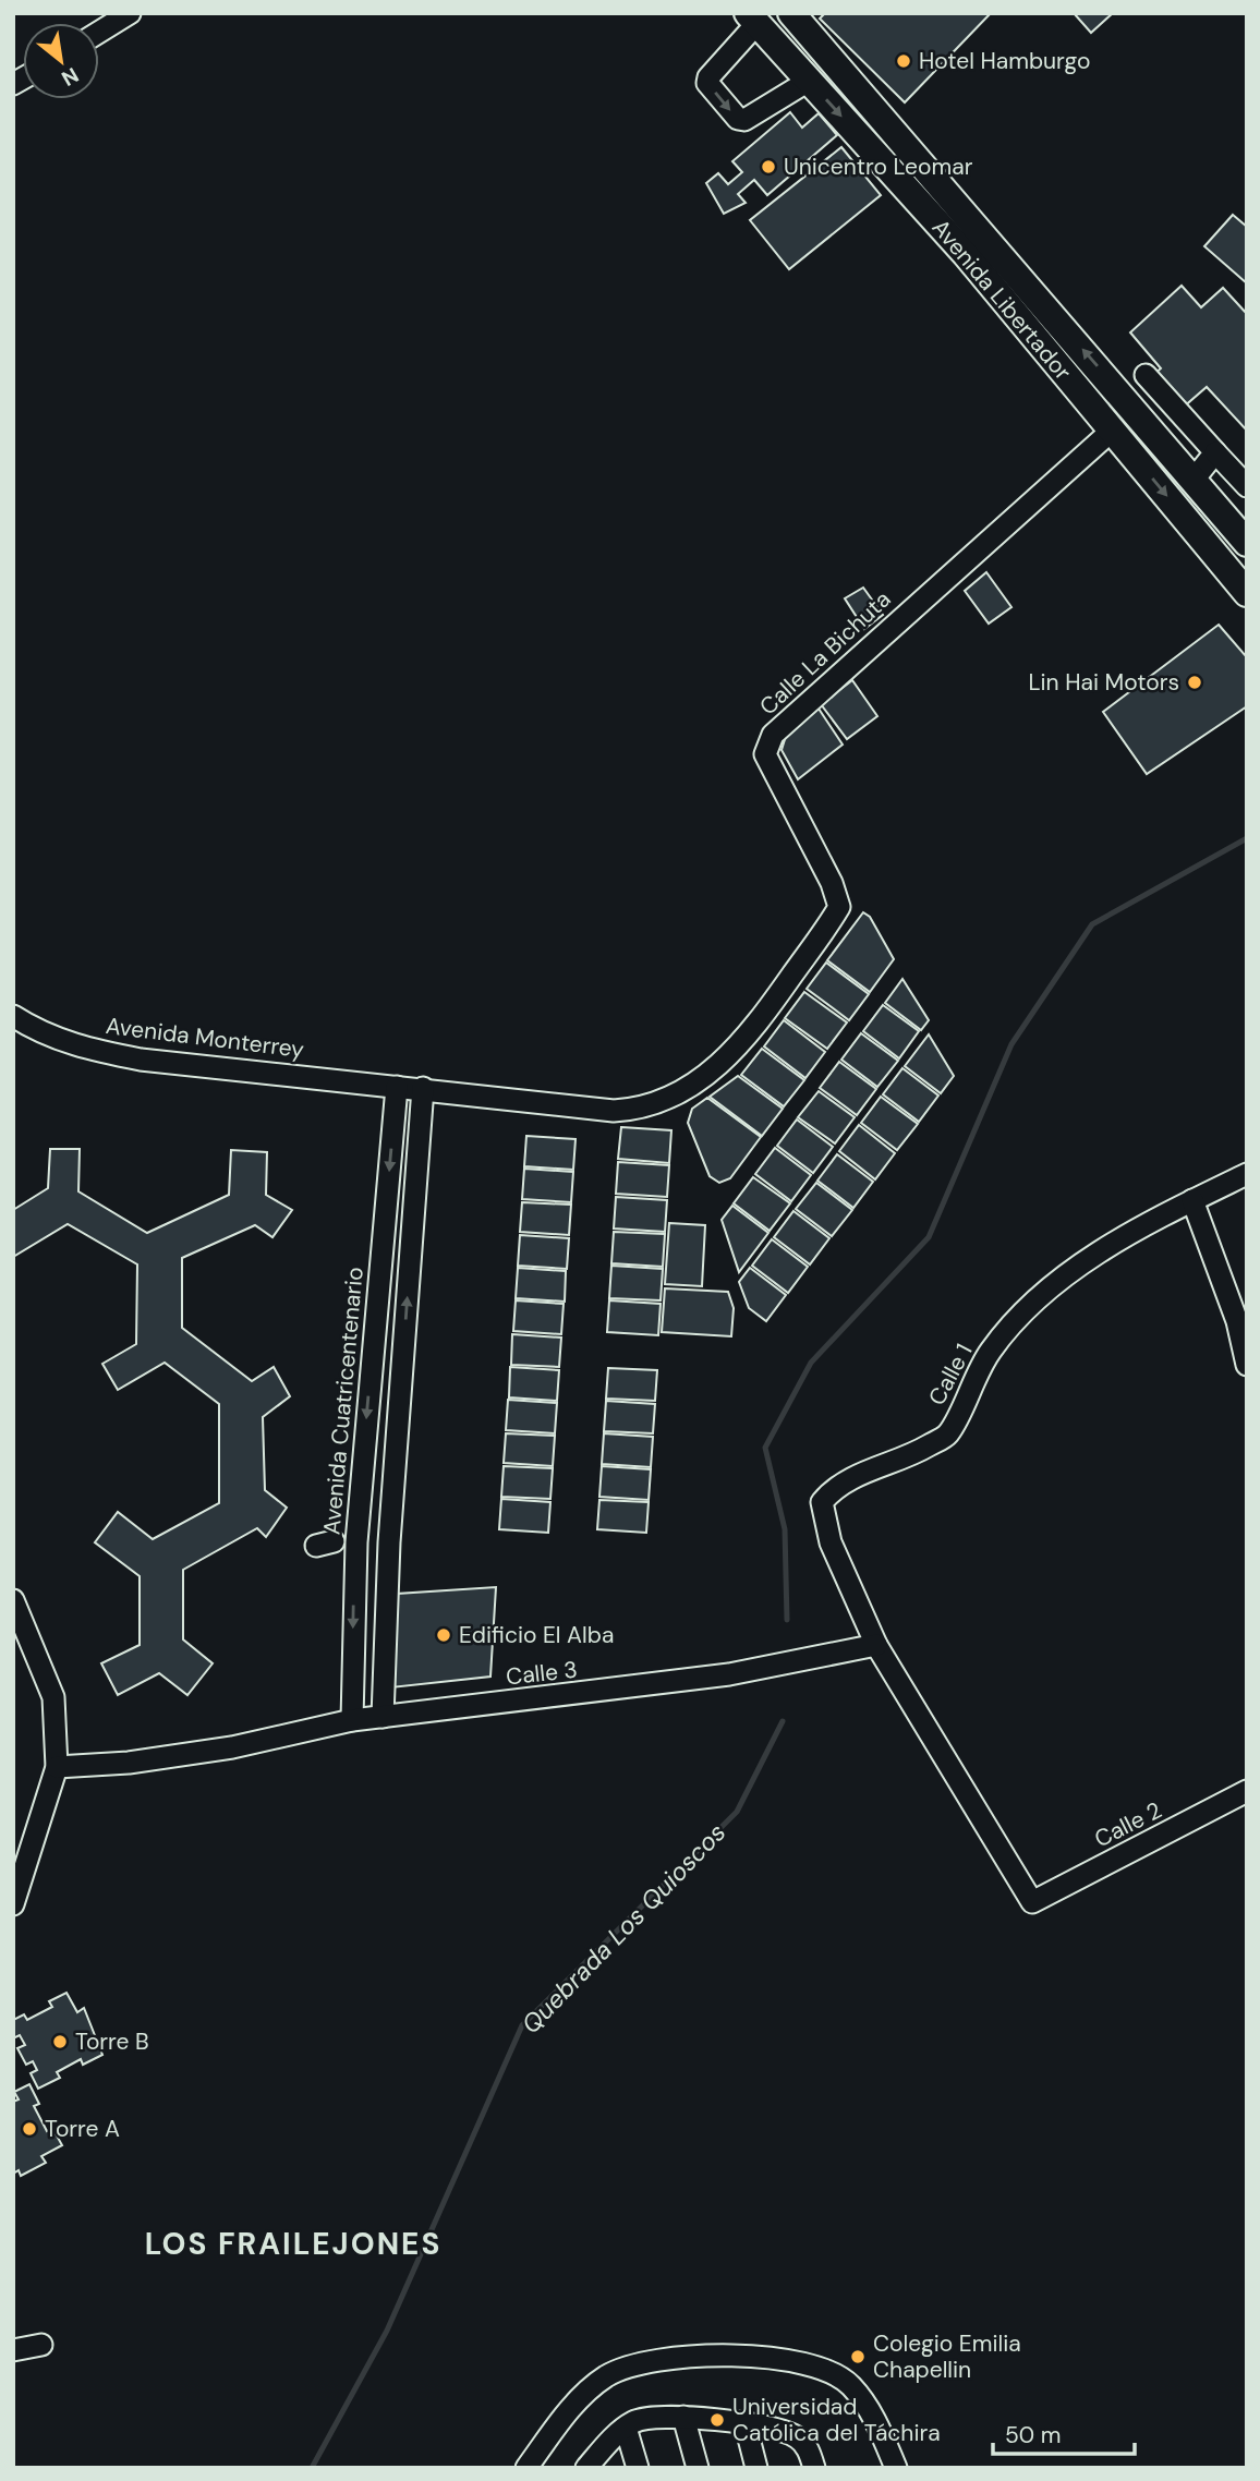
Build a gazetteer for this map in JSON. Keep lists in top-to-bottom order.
{
  "streets": {
    "main road": ["Avenida Libertador"],
    "street": [
      "Calle La Bichuta",
      "Avenida Monterrey",
      "Calle 1",
      "Avenida Cuatricentenario",
      "Calle 3",
      "Calle 2"
    ]
  },
  "crossings": [
    ["Avenida Libertador", "Calle La Bichuta"],
    ["Calle La Bichuta", "Avenida Monterrey"],
    ["Calle La Bichuta", "Avenida Cuatricentenario"],
    ["Avenida Monterrey", "Avenida Cuatricentenario"],
    ["Calle 1", "Calle 3"],
    ["Calle 1", "Calle 2"],
    ["Avenida Cuatricentenario", "Calle 3"],
    ["Calle 3", "Calle 2"]
  ],
  "districts": ["LOS FRAILEJONES"],
  "water": ["Quebrada Los Quioscos"],
  "places": [
    "Hotel Hamburgo",
    "Unicentro Leomar",
    "Lin Hai Motors",
    "Edificio El Alba",
    "Torre B",
    "Torre A",
    "Colegio Emilia Chapellin",
    "Universidad Católica del Táchira"
  ],
  "scale_bar": "50 m",
  "north": "bottom right"
}
